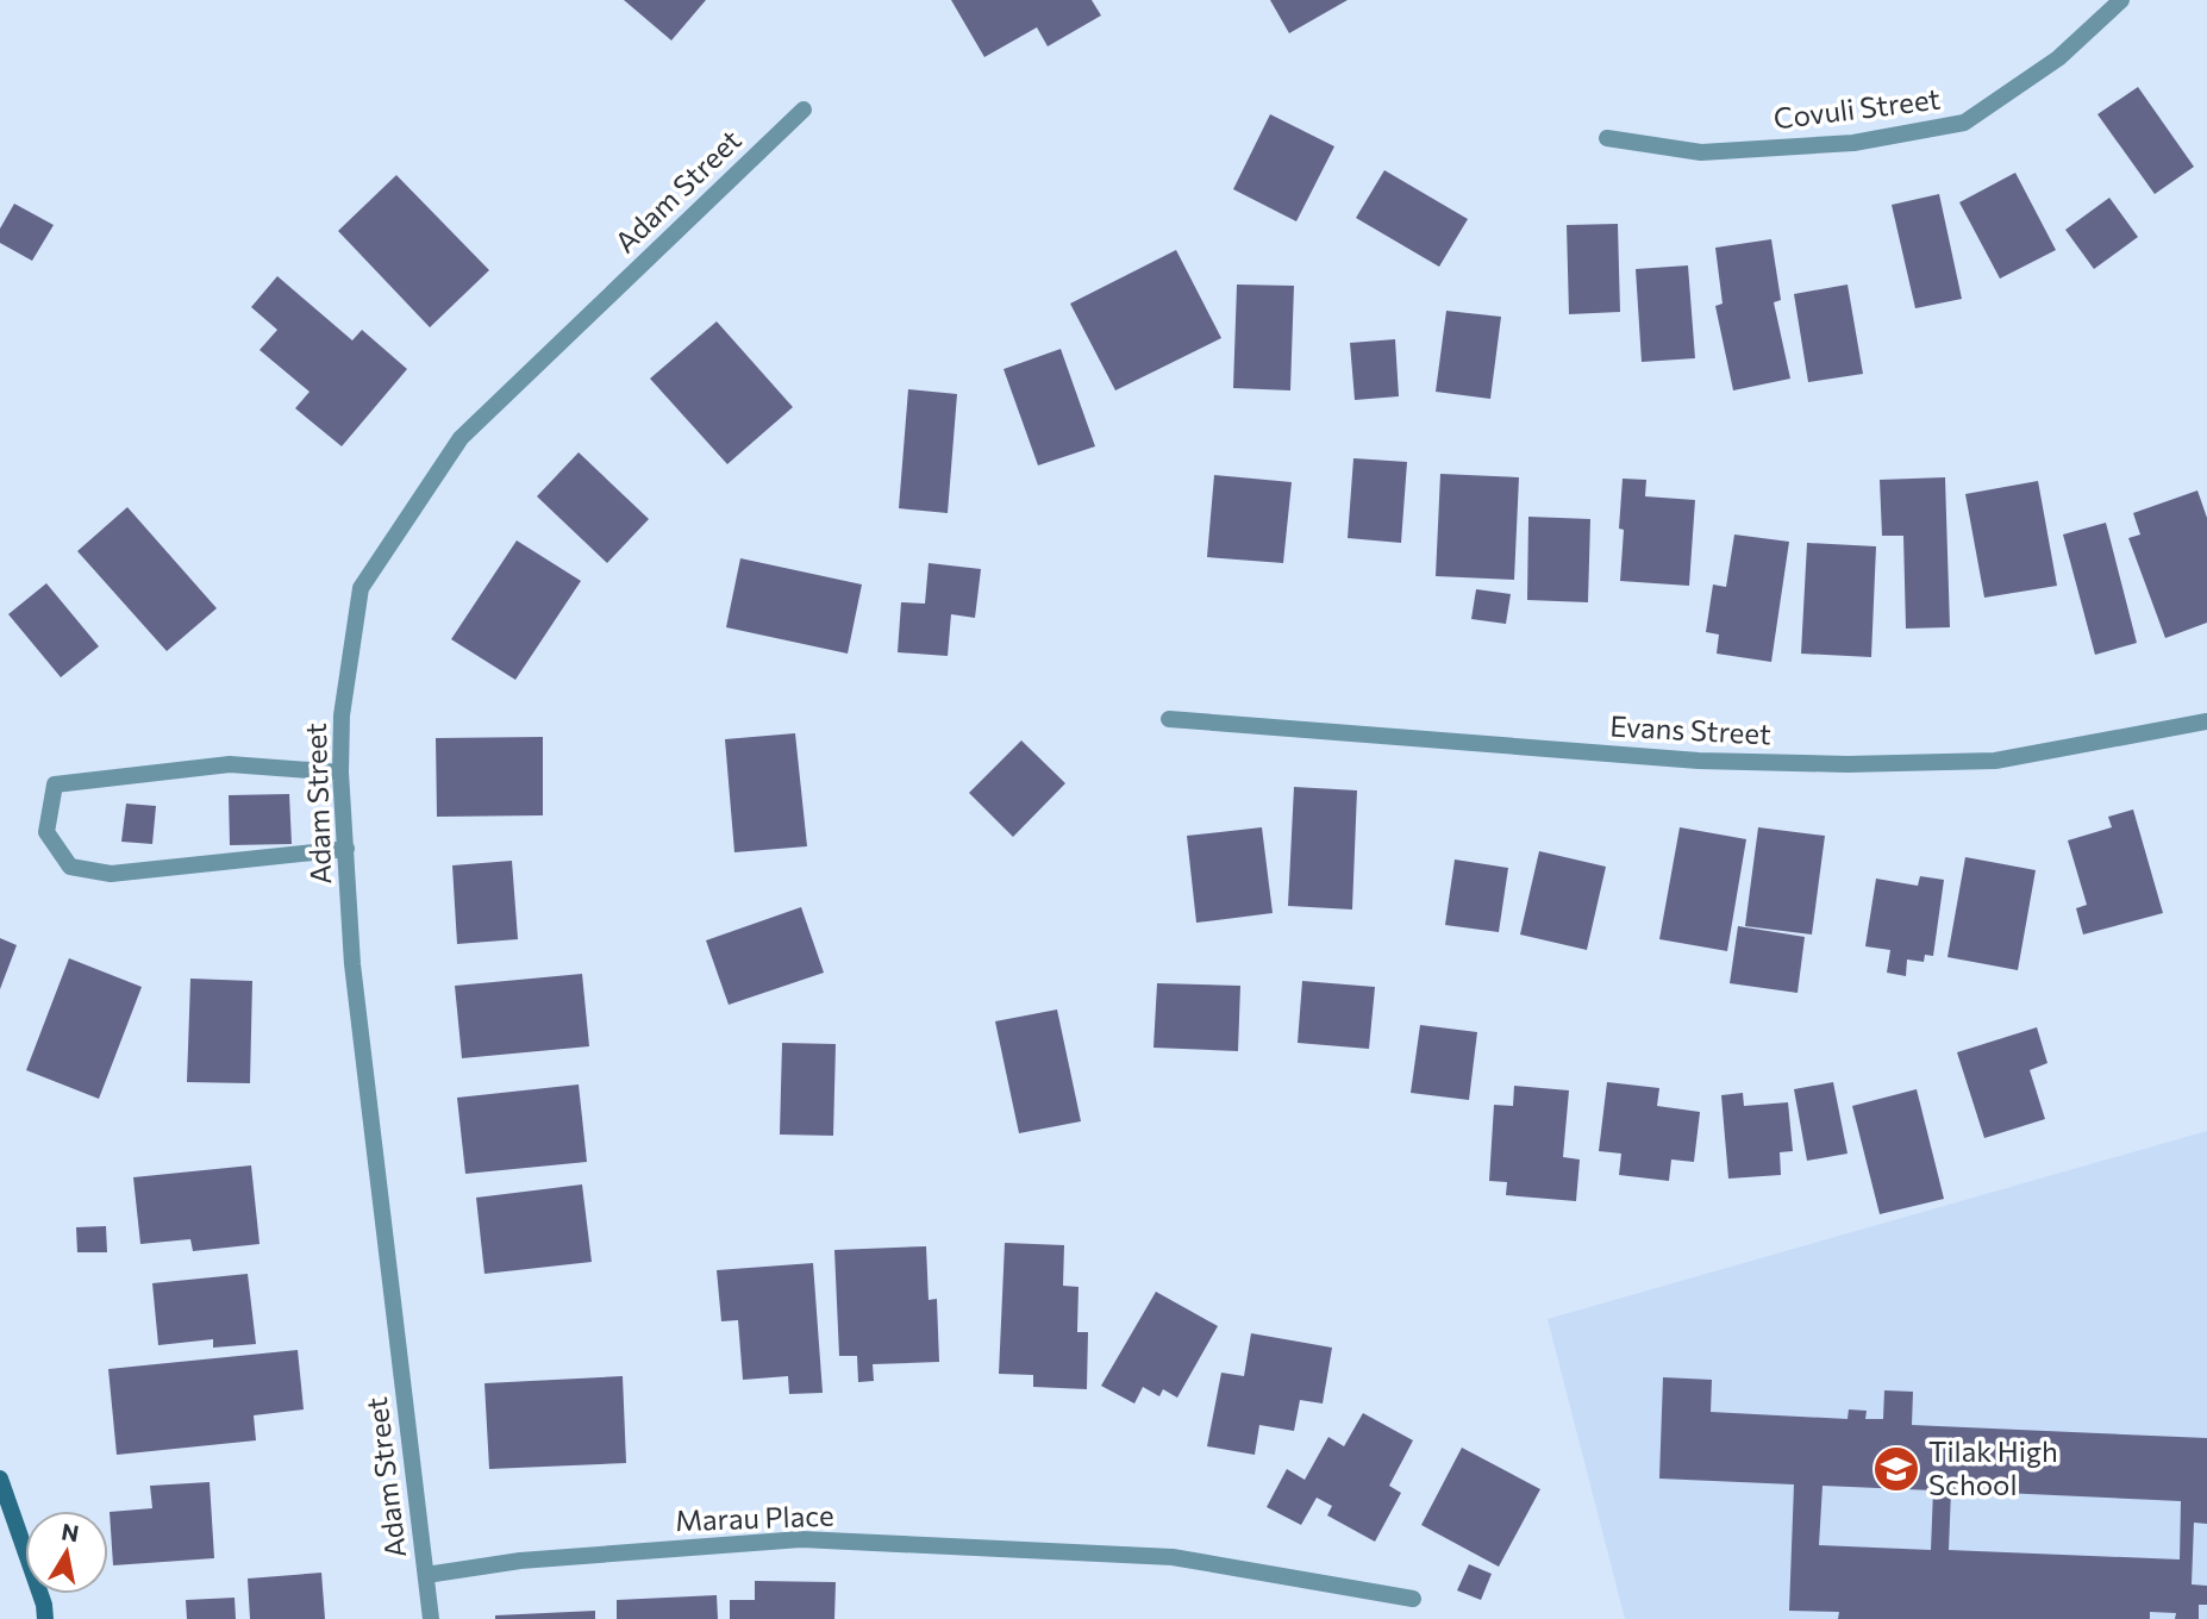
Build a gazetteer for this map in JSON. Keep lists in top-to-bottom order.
{
  "streets": {
    "street": [
      "Covuli Street",
      "Adam Street",
      "Evans Street",
      "Marau Place"
    ]
  },
  "crossings": [
    ["Adam Street", "Marau Place"]
  ],
  "places": {
    "school or university": ["Tilak High School"]
  },
  "north": "top"
}
